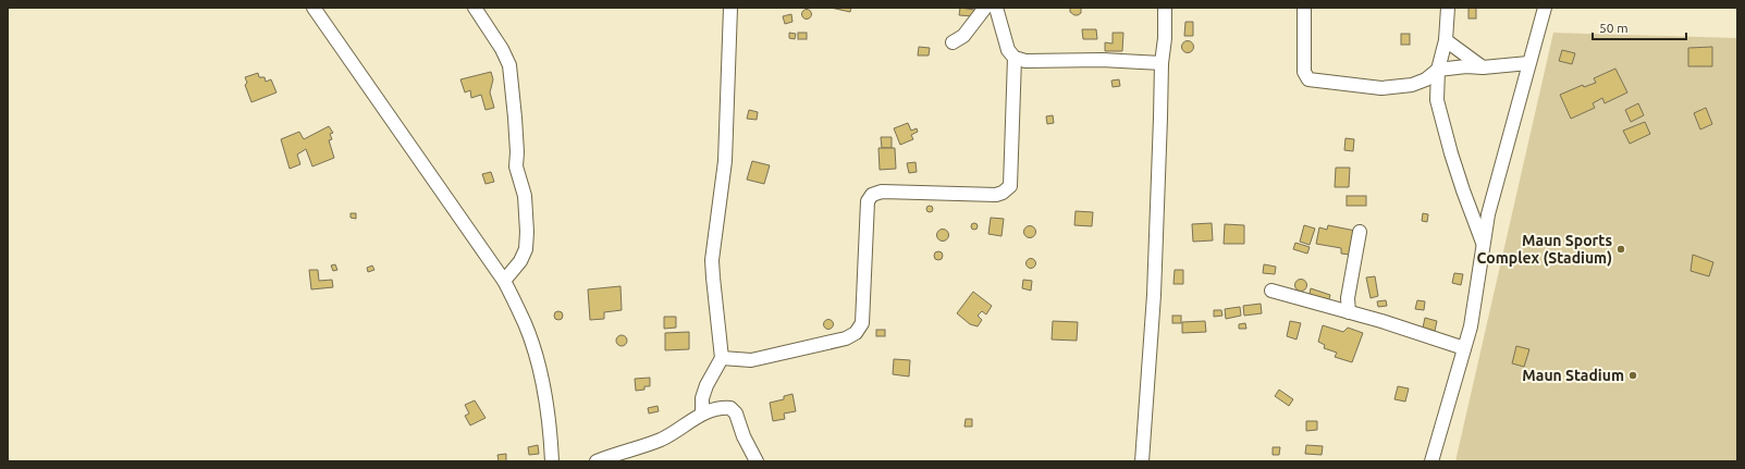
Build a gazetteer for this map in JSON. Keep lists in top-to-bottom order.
{
  "places": ["Maun Sports Complex (Stadium)", "Maun Stadium"],
  "scale_bar": "50 m"
}
